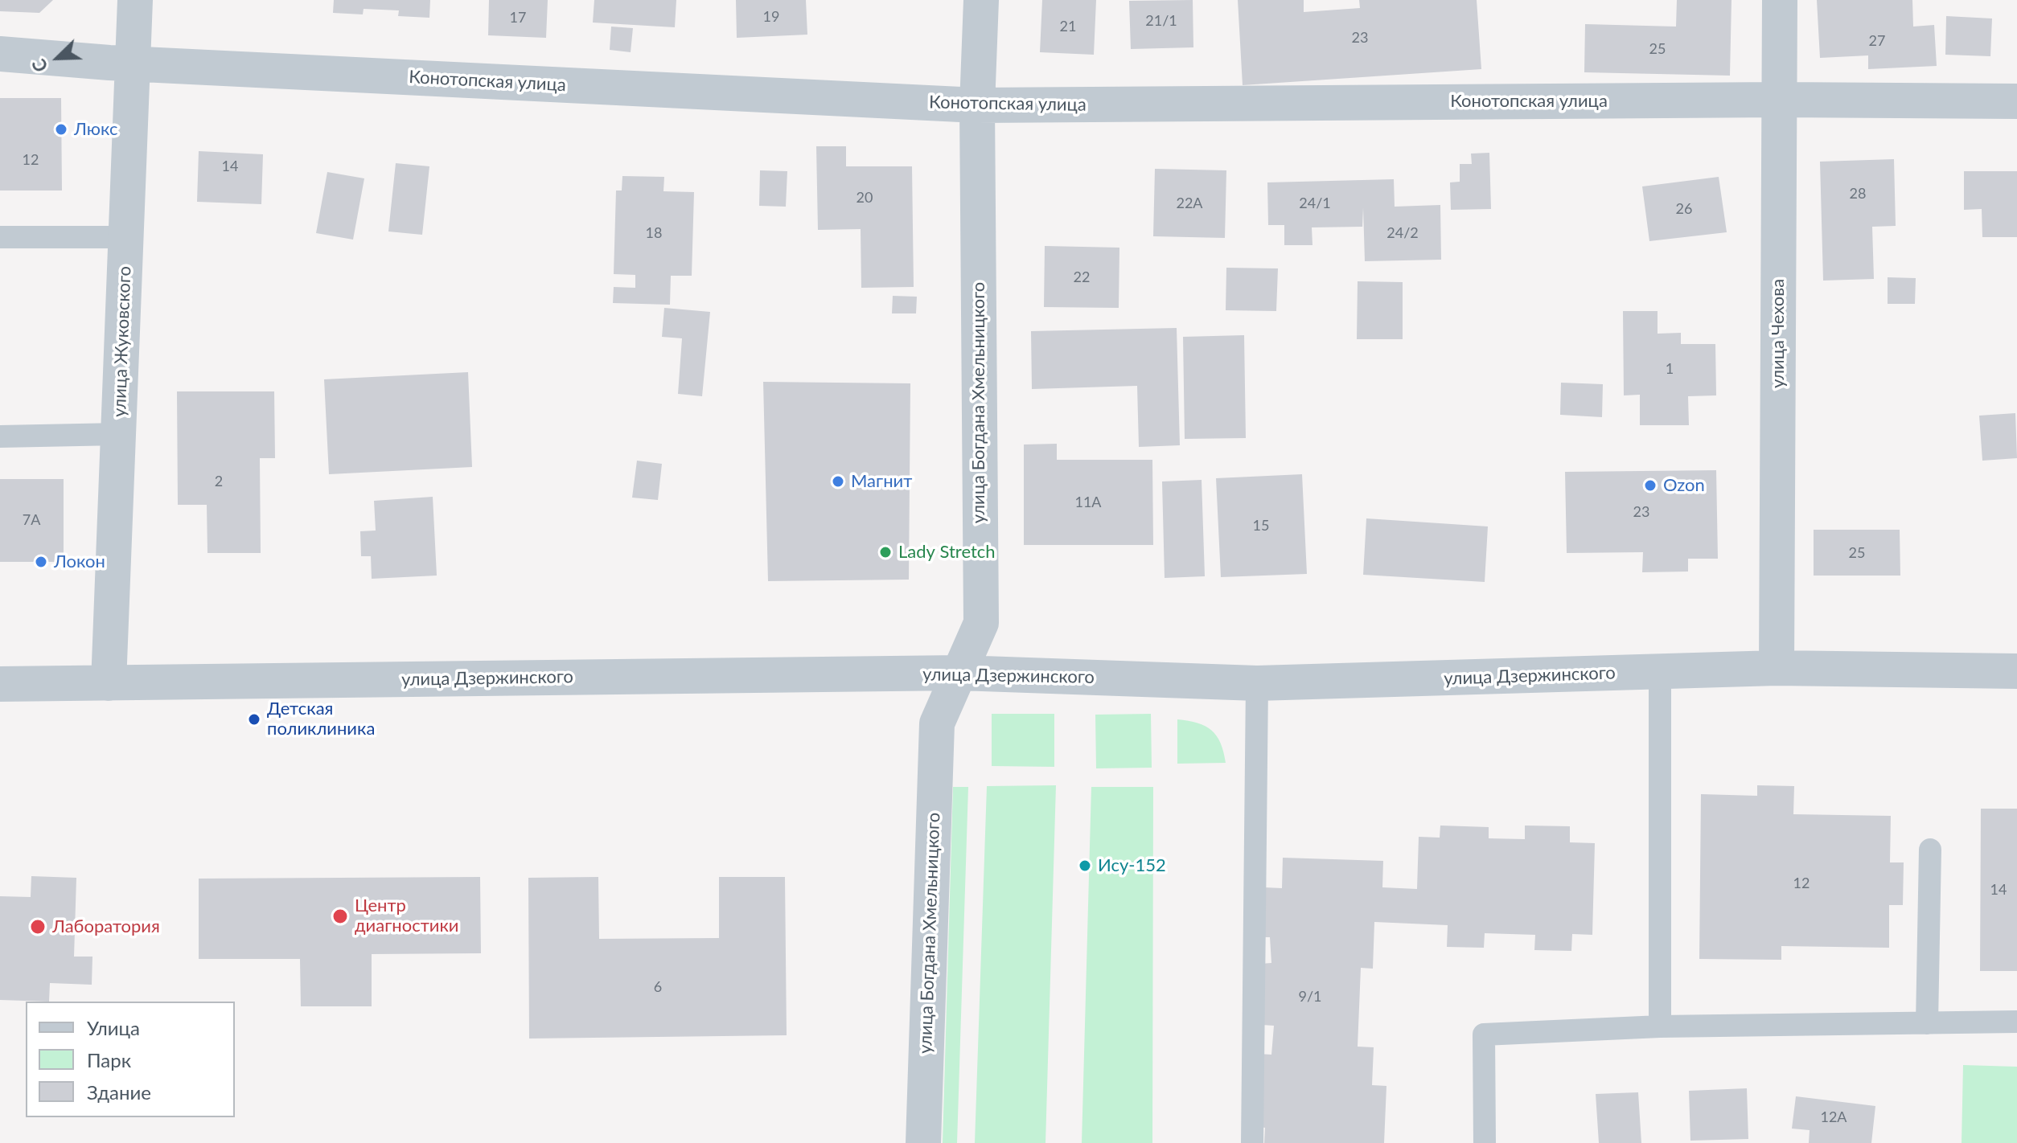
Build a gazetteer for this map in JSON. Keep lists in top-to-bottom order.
{
  "streets": {
    "street": [
      "Конотопская улица",
      "улица Чехова",
      "улица Жуковского",
      "улица Богдана Хмельницкого",
      "улица Дзержинского"
    ]
  },
  "crossings": [
    ["Конотопская улица", "улица Чехова"],
    ["Конотопская улица", "улица Жуковского"],
    ["Конотопская улица", "улица Богдана Хмельницкого"],
    ["улица Чехова", "улица Дзержинского"],
    ["улица Жуковского", "улица Дзержинского"],
    ["улица Богдана Хмельницкого", "улица Дзержинского"]
  ],
  "places": [
    "Люкс",
    "Магнит",
    "Ozon",
    "Lady Stretch",
    "Локон",
    "Детская поликлиника",
    "Ису-152",
    "Центр диагностики",
    "Лаборатория"
  ],
  "house_numbers": [
    "19",
    "17",
    "21/1",
    "21",
    "23",
    "27",
    "25",
    "12",
    "14",
    "28",
    "20",
    "22А",
    "24/1",
    "26",
    "18",
    "24/2",
    "22",
    "1",
    "2",
    "11А",
    "23",
    "7А",
    "15",
    "25",
    "12",
    "14",
    "6",
    "9/1",
    "12А"
  ],
  "legend": ["Улица", "Парк", "Здание"],
  "north": "bottom left"
}
